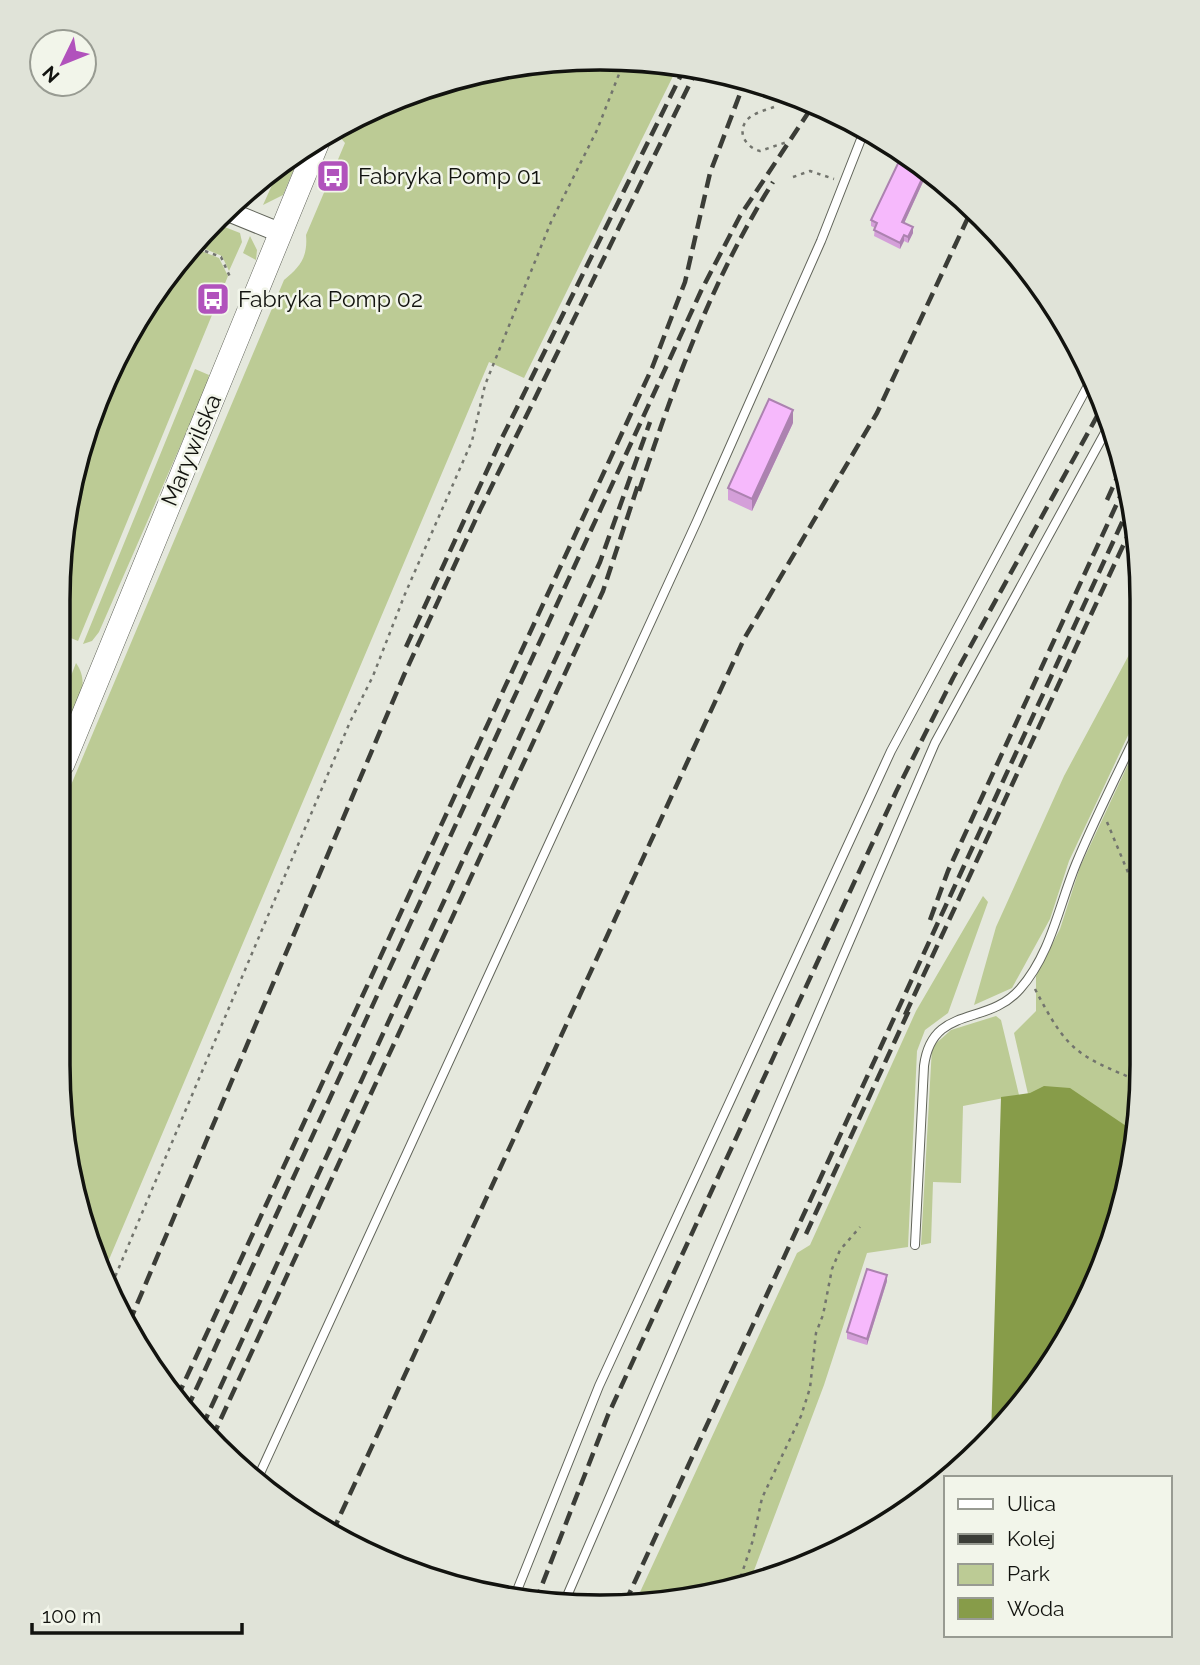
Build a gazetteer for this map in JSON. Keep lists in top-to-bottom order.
{
  "streets": {
    "main road": ["Marywilska"]
  },
  "places": {
    "bus stop": ["Fabryka Pomp 01", "Fabryka Pomp 02"]
  },
  "legend": [
    "Ulica",
    "Kolej",
    "Park",
    "Woda"
  ],
  "scale_bar": "100 m",
  "north": "bottom left"
}
